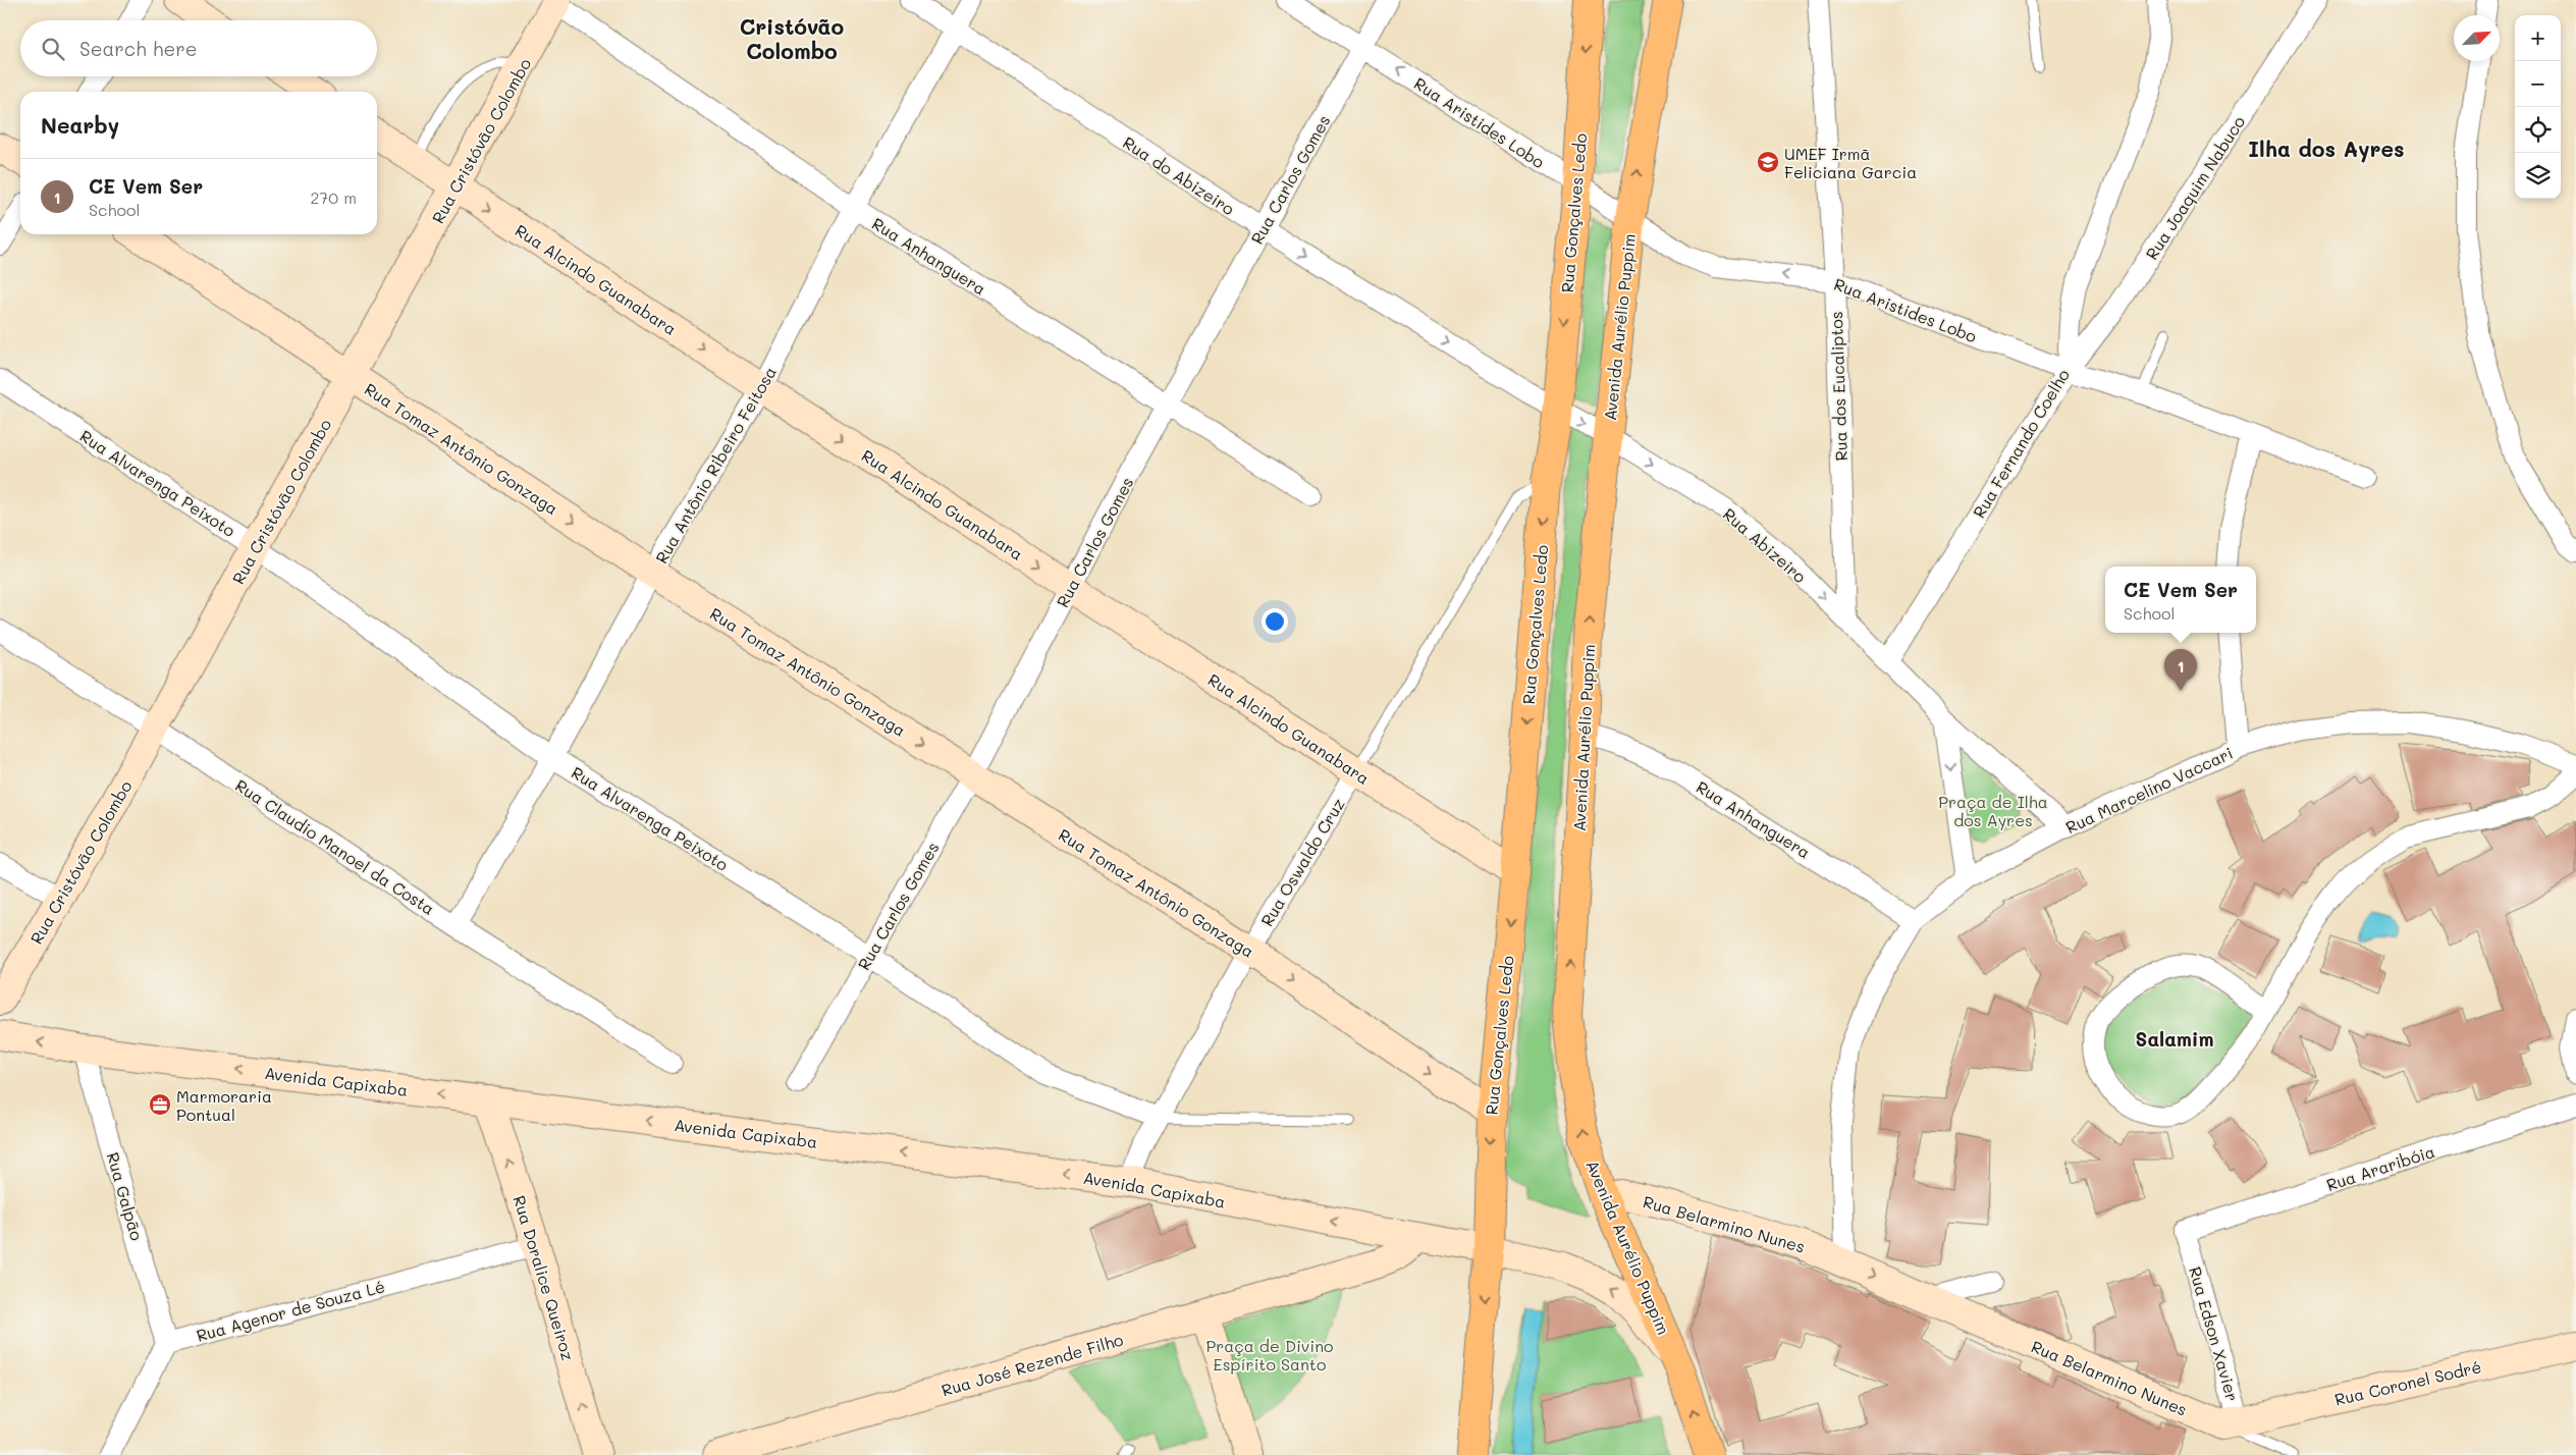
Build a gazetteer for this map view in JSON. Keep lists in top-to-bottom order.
{
  "streets": {
    "main road": ["Rua Gonçalves Ledo", "Avenida Aurélio Puppim"],
    "street": [
      "Rua Aristides Lobo",
      "Rua Cristóvão Colombo",
      "Rua do Abizeiro",
      "Rua Carlos Gomes",
      "Rua Joaquim Nabuco",
      "Rua Anhanguera",
      "Rua Alcindo Guanabara",
      "Rua dos Eucaliptos",
      "Rua Fernando Coelho",
      "Rua Tomaz Antônio Gonzaga",
      "Rua Antônio Ribeiro Feitosa",
      "Rua Alvarenga Peixoto",
      "Rua Abizeiro",
      "Rua Marcelino Vaccari",
      "Rua Claudio Manoel da Costa",
      "Rua Oswaldo Cruz",
      "Avenida Capixaba",
      "Rua Araribóia",
      "Rua Galpão",
      "Rua Belarmino Nunes",
      "Rua Doralice Queiroz",
      "Rua Agenor de Souza Lé",
      "Rua Edson Xavier",
      "Rua José Rezende Filho",
      "Rua Coronel Sodré"
    ]
  },
  "crossings": [
    ["Rua Aristides Lobo", "Rua Carlos Gomes"],
    ["Rua Aristides Lobo", "Rua Joaquim Nabuco"],
    ["Rua Aristides Lobo", "Rua Gonçalves Ledo"],
    ["Rua Aristides Lobo", "Avenida Aurélio Puppim"],
    ["Rua Aristides Lobo", "Rua dos Eucaliptos"],
    ["Rua Aristides Lobo", "Rua Fernando Coelho"],
    ["Rua Cristóvão Colombo", "Rua Anhanguera"],
    ["Rua Cristóvão Colombo", "Rua Alcindo Guanabara"],
    ["Rua Cristóvão Colombo", "Rua Tomaz Antônio Gonzaga"],
    ["Rua Cristóvão Colombo", "Rua Alvarenga Peixoto"],
    ["Rua Cristóvão Colombo", "Rua Claudio Manoel da Costa"],
    ["Rua do Abizeiro", "Rua Carlos Gomes"],
    ["Rua do Abizeiro", "Rua Gonçalves Ledo"],
    ["Rua do Abizeiro", "Rua Antônio Ribeiro Feitosa"],
    ["Rua do Abizeiro", "Rua Abizeiro"],
    ["Rua Carlos Gomes", "Rua Anhanguera"],
    ["Rua Carlos Gomes", "Rua Alcindo Guanabara"],
    ["Rua Carlos Gomes", "Rua Tomaz Antônio Gonzaga"],
    ["Rua Carlos Gomes", "Rua Alvarenga Peixoto"],
    ["Rua Joaquim Nabuco", "Rua Fernando Coelho"],
    ["Rua Gonçalves Ledo", "Rua Alcindo Guanabara"],
    ["Rua Gonçalves Ledo", "Rua Tomaz Antônio Gonzaga"],
    ["Rua Gonçalves Ledo", "Rua Abizeiro"],
    ["Rua Gonçalves Ledo", "Rua Oswaldo Cruz"],
    ["Rua Gonçalves Ledo", "Avenida Capixaba"],
    ["Rua Anhanguera", "Avenida Aurélio Puppim"],
    ["Rua Anhanguera", "Rua Antônio Ribeiro Feitosa"],
    ["Rua Anhanguera", "Rua Marcelino Vaccari"],
    ["Rua Alcindo Guanabara", "Rua Antônio Ribeiro Feitosa"],
    ["Rua Alcindo Guanabara", "Rua Oswaldo Cruz"],
    ["Avenida Aurélio Puppim", "Rua Abizeiro"],
    ["Avenida Aurélio Puppim", "Avenida Capixaba"],
    ["Avenida Aurélio Puppim", "Rua Belarmino Nunes"],
    ["Rua dos Eucaliptos", "Rua Abizeiro"],
    ["Rua Fernando Coelho", "Rua Abizeiro"],
    ["Rua Tomaz Antônio Gonzaga", "Rua Antônio Ribeiro Feitosa"],
    ["Rua Tomaz Antônio Gonzaga", "Rua Oswaldo Cruz"],
    ["Rua Antônio Ribeiro Feitosa", "Rua Alvarenga Peixoto"],
    ["Rua Antônio Ribeiro Feitosa", "Rua Claudio Manoel da Costa"],
    ["Rua Alvarenga Peixoto", "Rua Oswaldo Cruz"],
    ["Rua Abizeiro", "Rua Marcelino Vaccari"],
    ["Rua Marcelino Vaccari", "Rua Belarmino Nunes"],
    ["Rua Oswaldo Cruz", "Avenida Capixaba"],
    ["Avenida Capixaba", "Rua Galpão"],
    ["Avenida Capixaba", "Rua Doralice Queiroz"],
    ["Avenida Capixaba", "Rua José Rezende Filho"],
    ["Rua Araribóia", "Rua Edson Xavier"],
    ["Rua Galpão", "Rua Agenor de Souza Lé"],
    ["Rua Belarmino Nunes", "Rua Edson Xavier"],
    ["Rua Belarmino Nunes", "Rua Coronel Sodré"],
    ["Rua Doralice Queiroz", "Rua Agenor de Souza Lé"],
    ["Rua Edson Xavier", "Rua Coronel Sodré"]
  ],
  "one_way": [
    "Rua Aristides Lobo",
    "Rua do Abizeiro",
    "Rua Gonçalves Ledo",
    "Rua Alcindo Guanabara",
    "Avenida Aurélio Puppim",
    "Rua Tomaz Antônio Gonzaga",
    "Rua Abizeiro",
    "Avenida Capixaba",
    "Rua Doralice Queiroz"
  ],
  "districts": ["Cristóvão Colombo", "Ilha dos Ayres", "Salamim"],
  "parks": ["Praça de Ilha dos Ayres", "Praça de Divino Espírito Santo"],
  "places": {
    "school or university": ["UMEF Irmã Feliciana Garcia"],
    "office": ["Marmoraria Pontual"]
  },
  "north": "top right",
  "page": {
    "map_buttons": ["+", "−"],
    "search": "Search here",
    "heading": "Nearby",
    "list": [
      {
        "mark": "1",
        "name": "CE Vem Ser",
        "note": "School",
        "value": "270 m"
      }
    ],
    "popup": ["CE Vem Ser", "School"],
    "pins": "1"
  }
}
